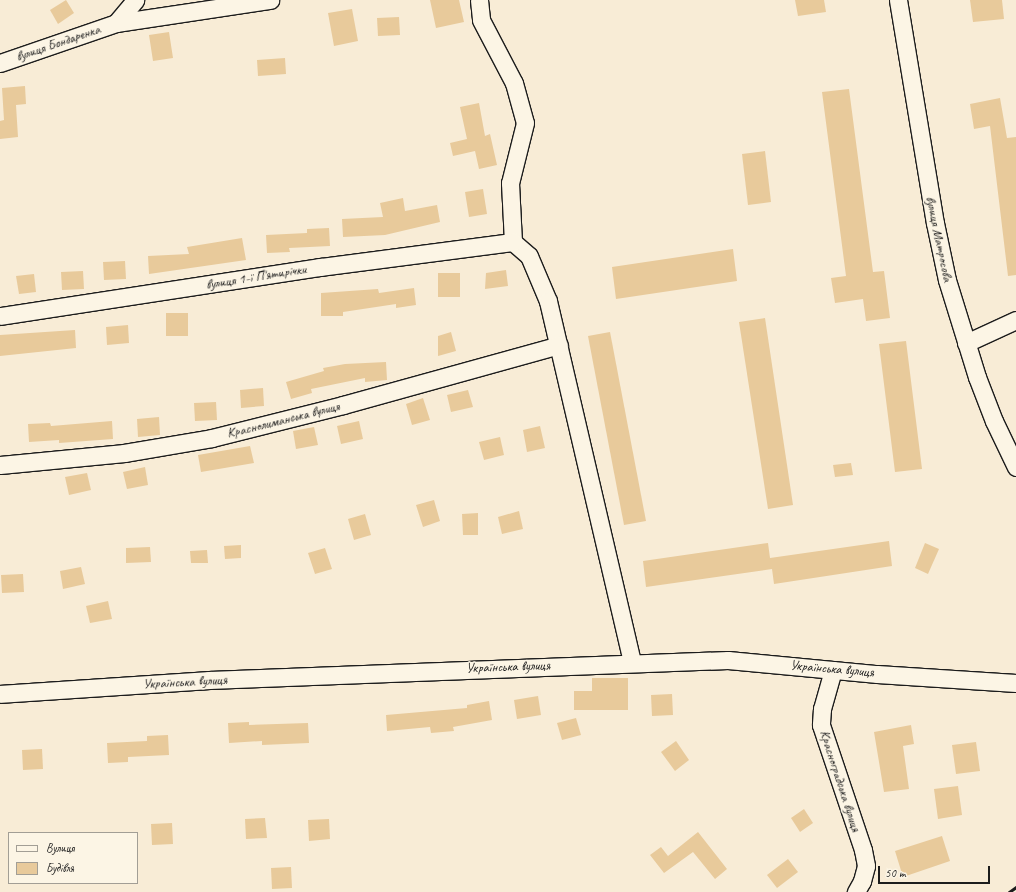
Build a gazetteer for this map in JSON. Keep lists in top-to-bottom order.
{
  "streets": {
    "street": [
      "вулиця Бондаренка",
      "вулиця Матросова",
      "вулиця 1-ї П'ятирічки",
      "Краснолиманська вулиця",
      "Українська вулиця",
      "Красноградська вулиця"
    ]
  },
  "crossings": [
    ["Українська вулиця", "Красноградська вулиця"]
  ],
  "legend": ["Вулиця", "Будівля"],
  "scale_bar": "50 m"
}
